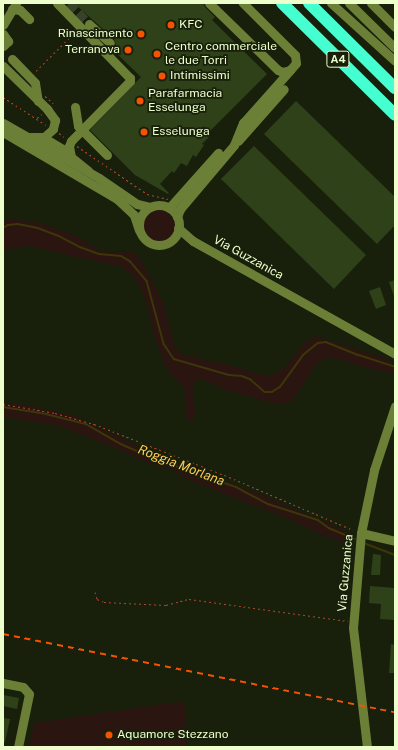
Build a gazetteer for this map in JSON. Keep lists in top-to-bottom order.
{
  "streets": {
    "highway": ["A4"],
    "street": ["Via Guzzanica"]
  },
  "water": ["Roggia Morlana"],
  "places": [
    "KFC",
    "Rinascimento",
    "Terranova",
    "Centro commerciale le due Torri",
    "Intimissimi",
    "Parafarmacia Esselunga",
    "Esselunga",
    "Aquamore Stezzano"
  ]
}
